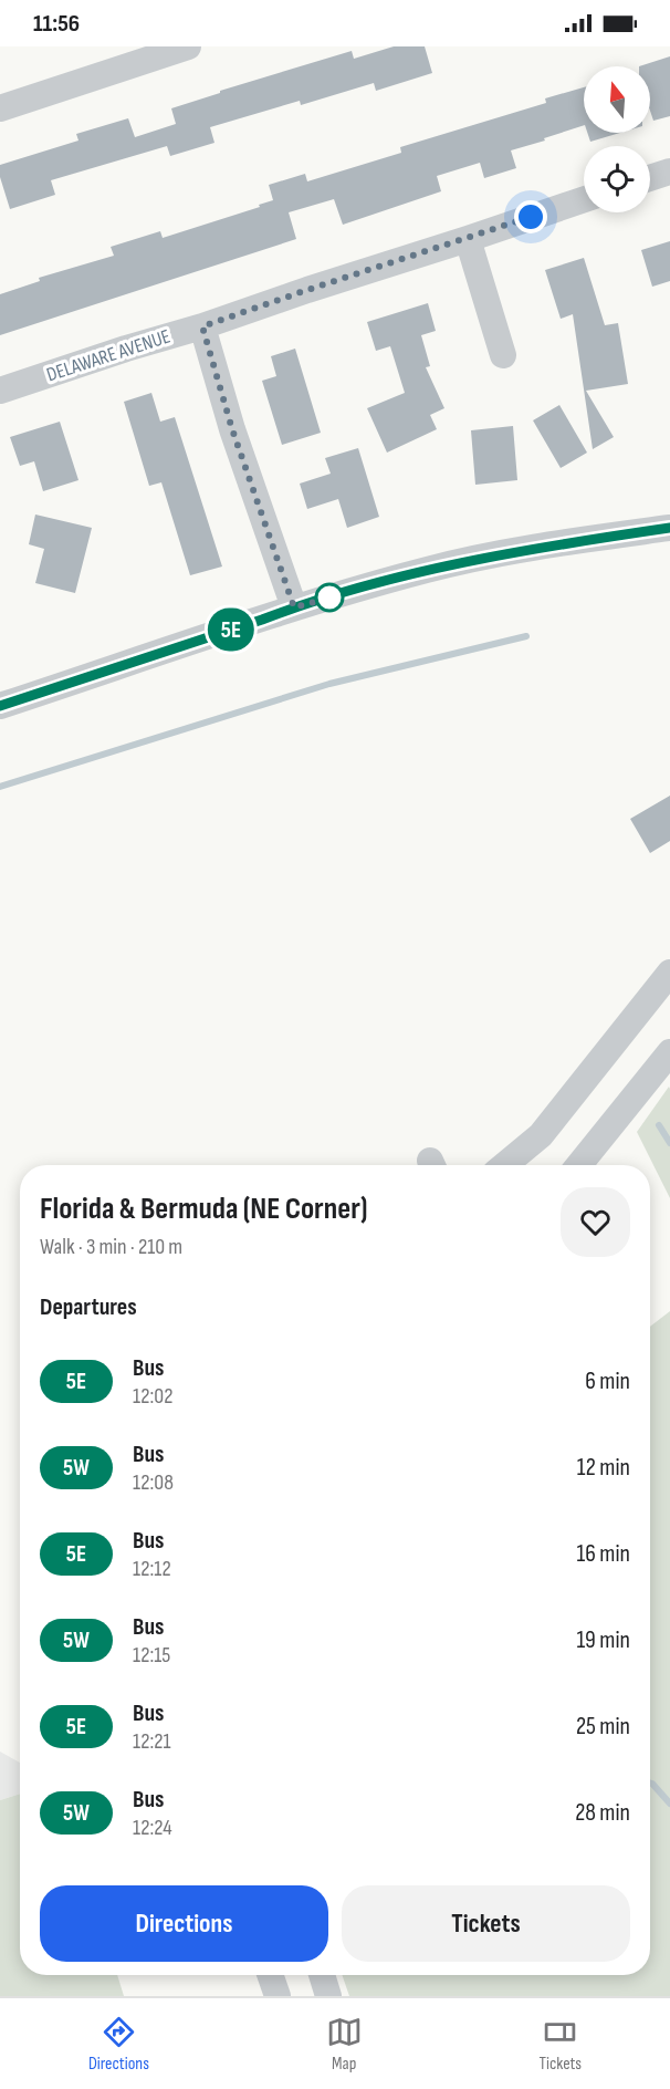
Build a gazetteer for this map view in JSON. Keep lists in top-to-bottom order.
{
  "streets": {
    "street": ["DELAWARE AVENUE"]
  },
  "lines": ["bus line 5E"],
  "north": "top",
  "page": {
    "status": "11:56",
    "on_map": "5E",
    "heading": [
      ["Florida & Bermuda (NE Corner)", "Walk · 3 min · 210 m"],
      "Departures"
    ],
    "list": [
      {
        "mark": "5E",
        "name": "Bus",
        "note": "12:02",
        "value": "6 min"
      },
      {
        "mark": "5W",
        "name": "Bus",
        "note": "12:08",
        "value": "12 min"
      },
      {
        "mark": "5E",
        "name": "Bus",
        "note": "12:12",
        "value": "16 min"
      },
      {
        "mark": "5W",
        "name": "Bus",
        "note": "12:15",
        "value": "19 min"
      },
      {
        "mark": "5E",
        "name": "Bus",
        "note": "12:21",
        "value": "25 min"
      },
      {
        "mark": "5W",
        "name": "Bus",
        "note": "12:24",
        "value": "28 min"
      }
    ],
    "buttons": ["Directions", "Tickets"],
    "tabs": ["Directions", "Map", "Tickets"]
  }
}
